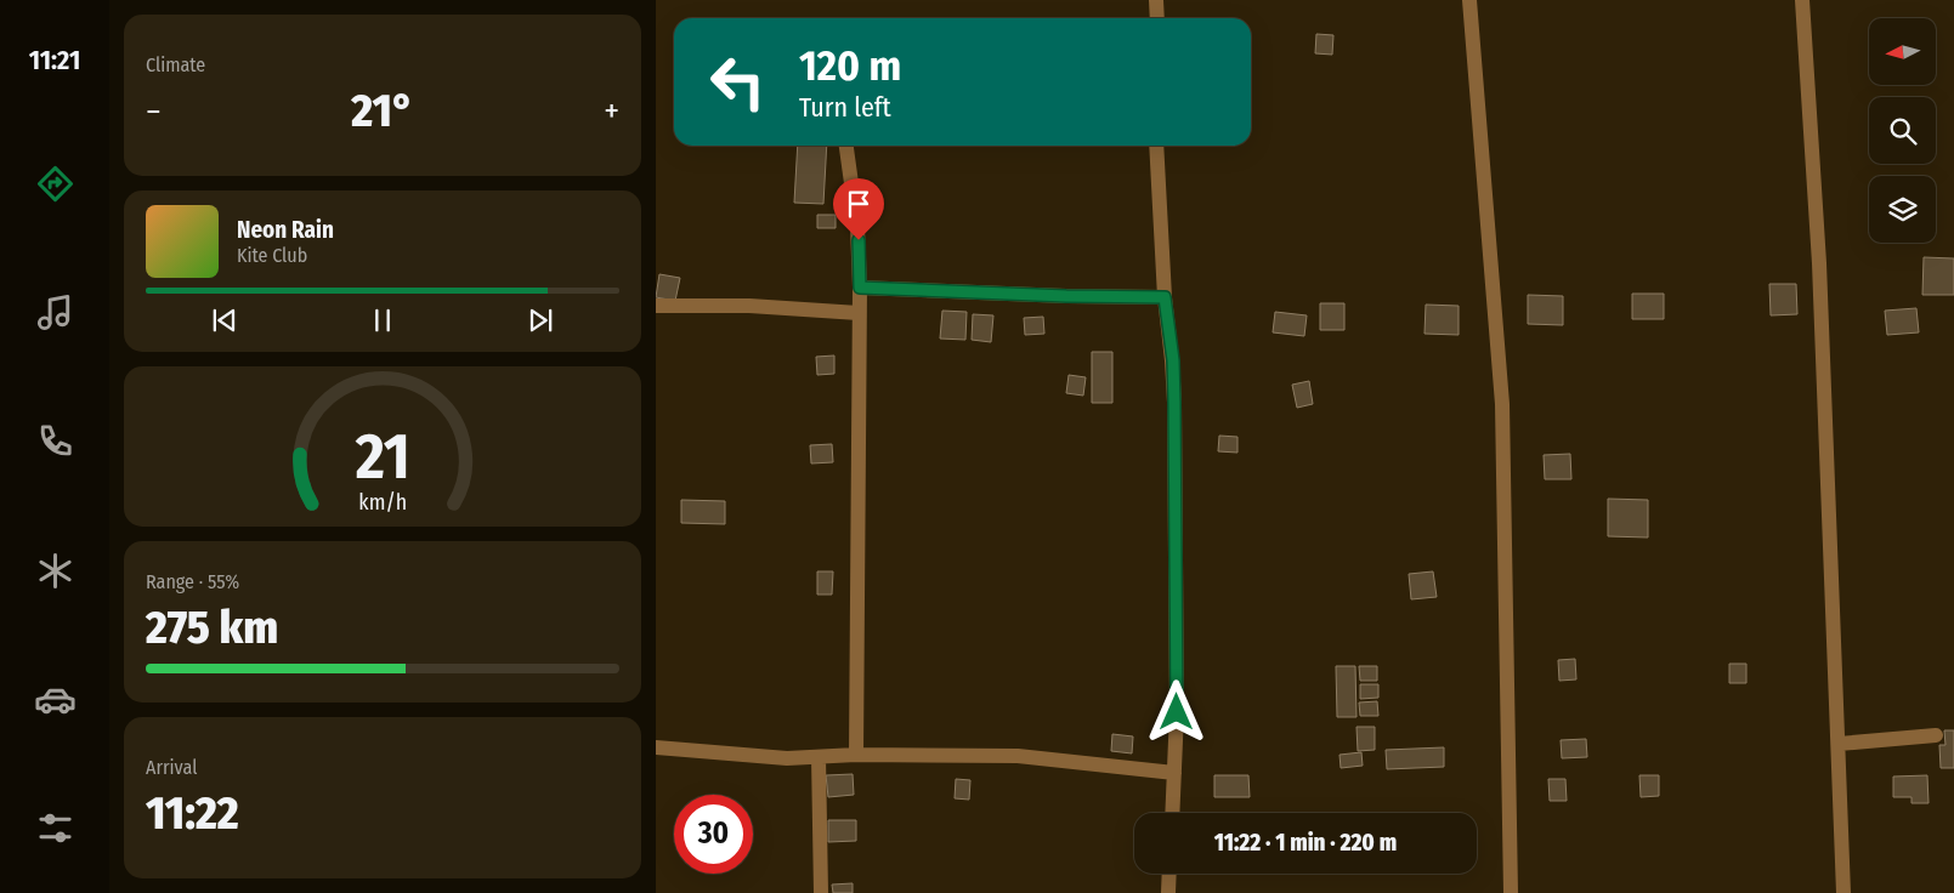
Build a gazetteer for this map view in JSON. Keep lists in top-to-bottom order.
{
  "north": "left",
  "page": {
    "tabs": "11:21",
    "tile": [
      "Climate",
      ["Range · 55%", "275 km"],
      ["Arrival", "11:22"]
    ],
    "turn": ["120 m", "Turn left"],
    "heat": ["−", "21°", "+"],
    "song": ["Neon Rain", "Kite Club"],
    "limit": "30",
    "trip": "11:22 · 1 min · 220 m",
    "gauge": ["21", "km/h"]
  }
}
